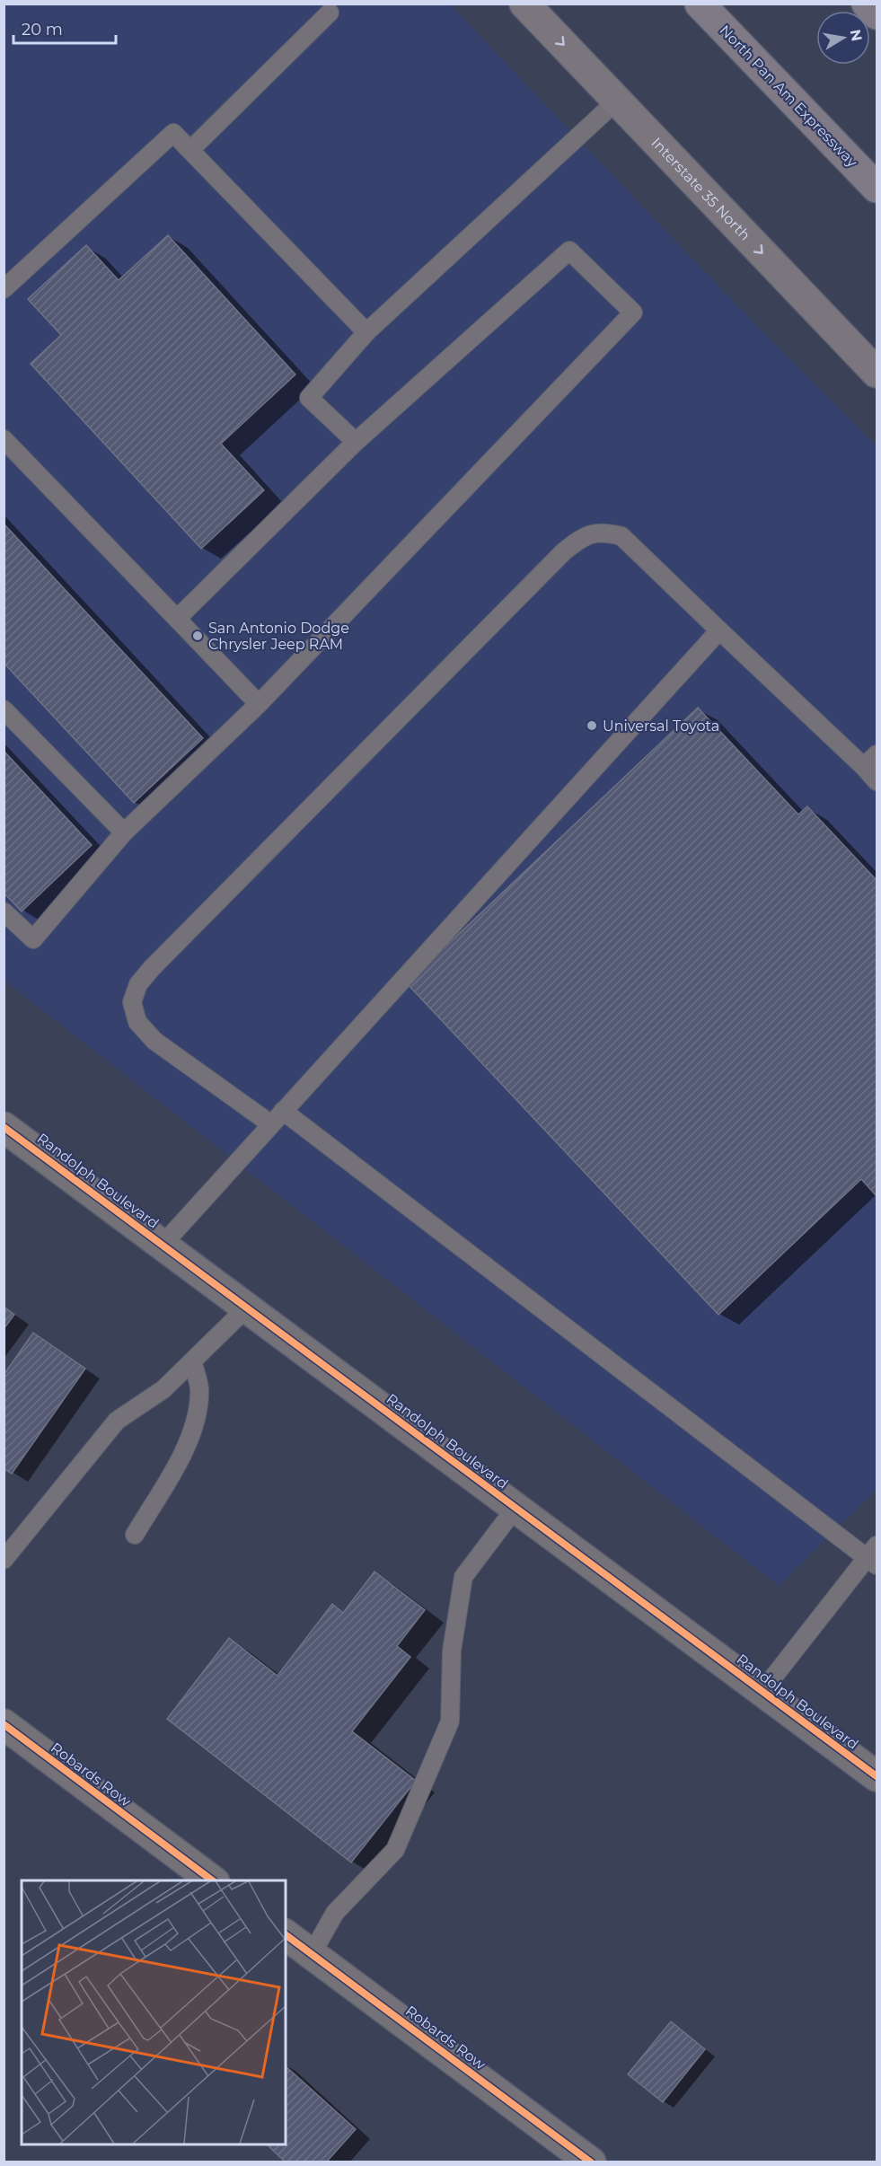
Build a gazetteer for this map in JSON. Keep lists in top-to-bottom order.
{
  "streets": {
    "highway": ["North Pan Am Expressway"],
    "main road": ["Interstate 35 North"],
    "street": ["Randolph Boulevard", "Robards Row"]
  },
  "one_way": ["Interstate 35 North"],
  "places": ["San Antonio Dodge Chrysler Jeep RAM", "Universal Toyota"],
  "scale_bar": "20 m",
  "north": "right"
}
